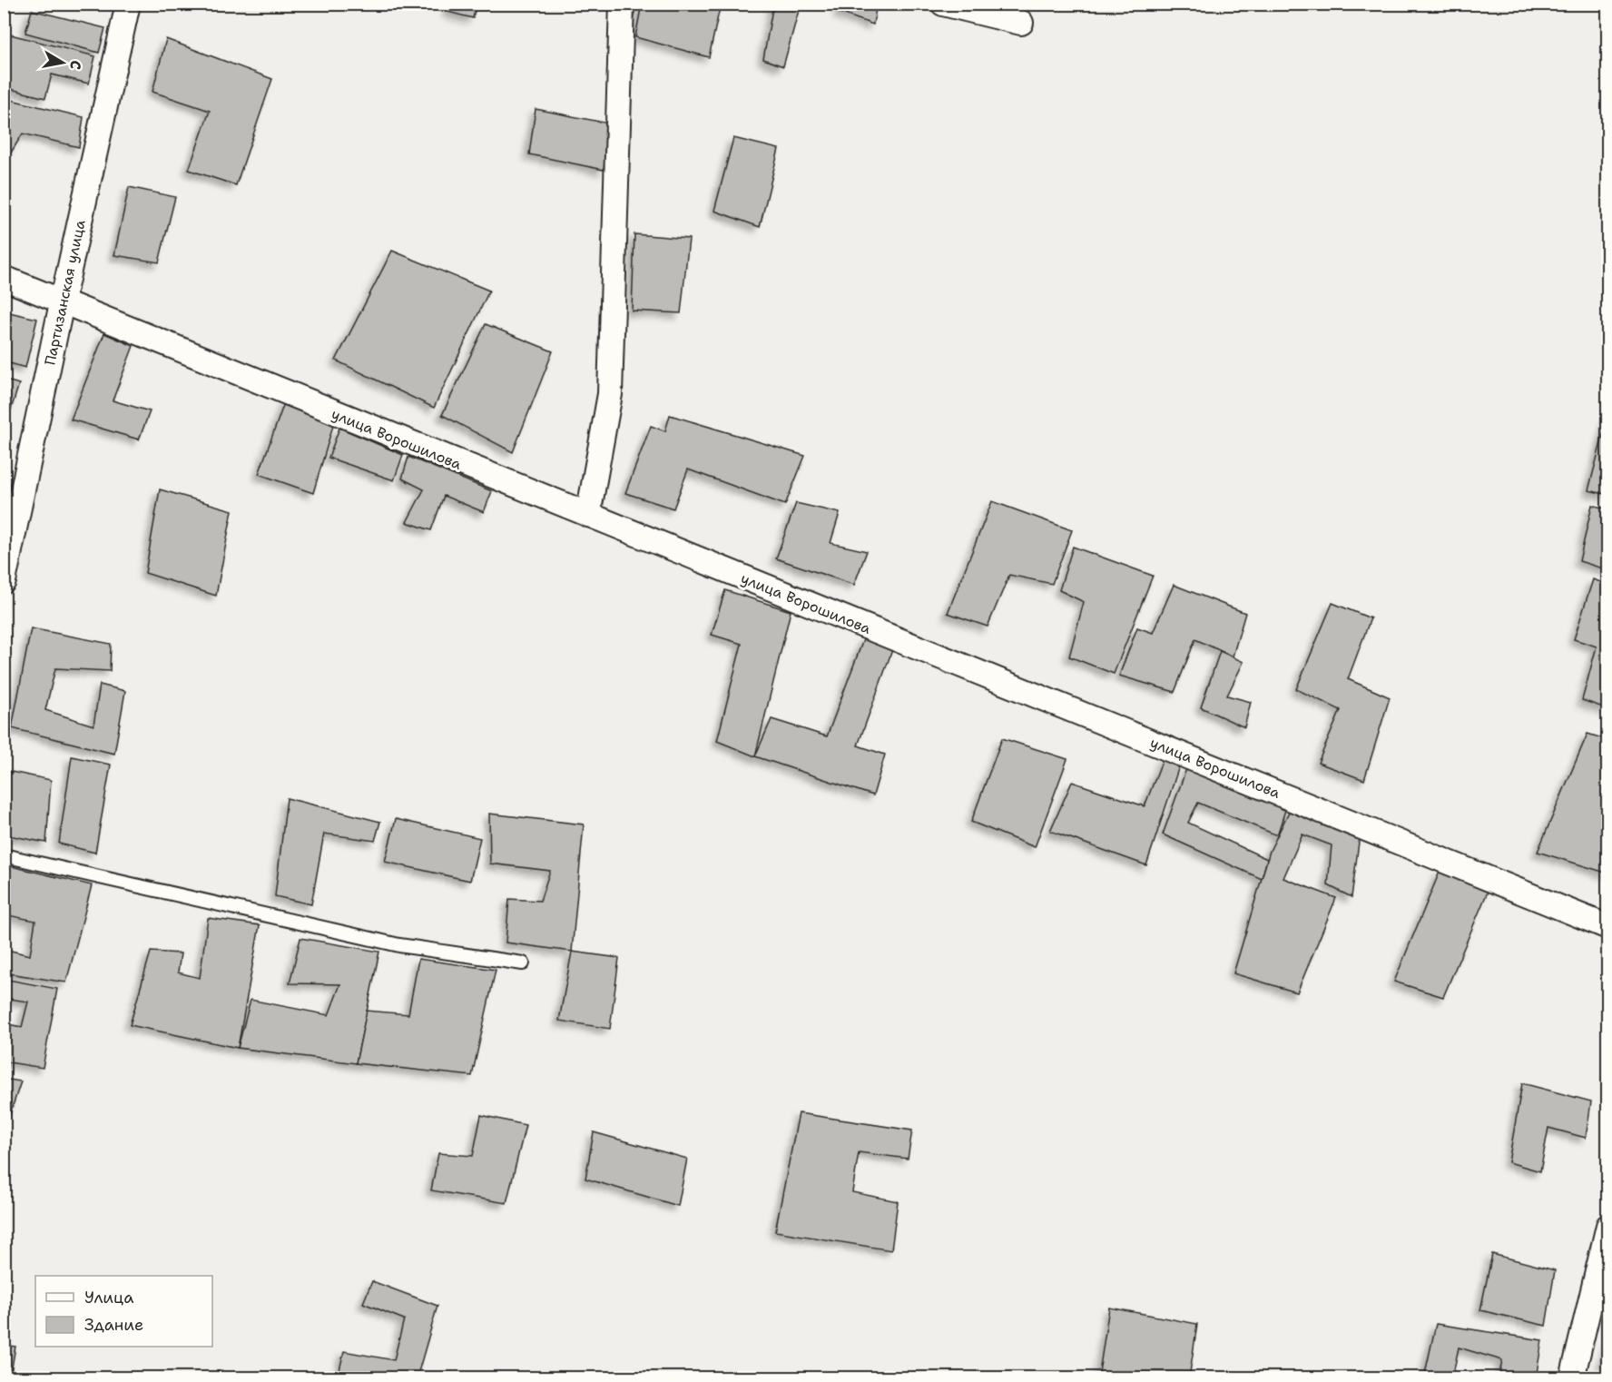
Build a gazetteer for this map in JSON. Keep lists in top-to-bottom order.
{
  "streets": {
    "street": ["Партизанская улица", "улица Ворошилова"]
  },
  "crossings": [
    ["Партизанская улица", "улица Ворошилова"]
  ],
  "legend": ["Улица", "Здание"],
  "north": "right"
}
